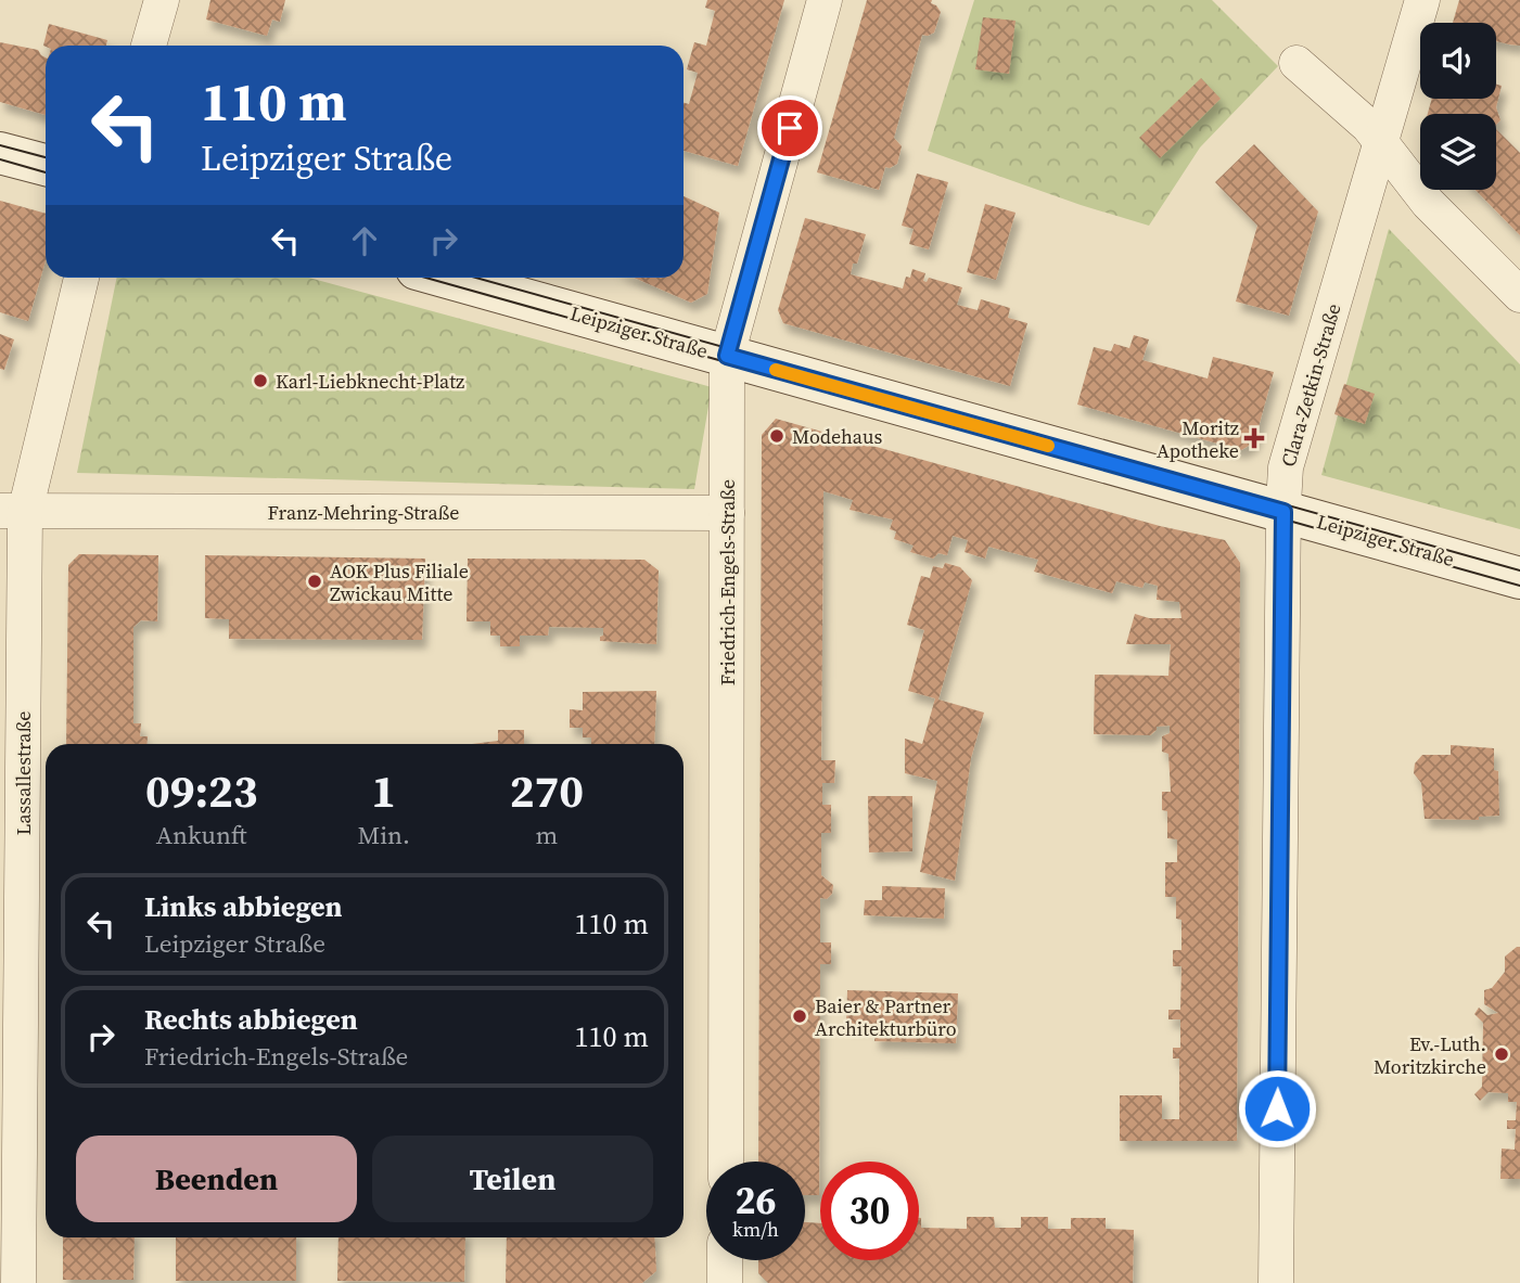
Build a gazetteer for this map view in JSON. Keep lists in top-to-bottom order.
{
  "streets": {
    "street": [
      "Leipziger Straße",
      "Clara-Zetkin-Straße",
      "Franz-Mehring-Straße",
      "Friedrich-Engels-Straße",
      "Lassallestraße"
    ]
  },
  "crossings": [
    ["Leipziger Straße", "Clara-Zetkin-Straße"],
    ["Leipziger Straße", "Friedrich-Engels-Straße"],
    ["Franz-Mehring-Straße", "Friedrich-Engels-Straße"],
    ["Franz-Mehring-Straße", "Lassallestraße"]
  ],
  "places": {
    "other": [
      "Karl-Liebknecht-Platz",
      "Modehaus",
      "AOK Plus Filiale Zwickau Mitte",
      "Baier & Partner Architekturbüro",
      "Ev.-Luth. Moritzkirche"
    ],
    "health": ["Moritz Apotheke"]
  },
  "page": {
    "turn": ["110 m", "Leipziger Straße"],
    "eta": [
      "09:23",
      "Ankunft",
      "1",
      "Min.",
      "270",
      "m"
    ],
    "list": [
      {
        "name": "Links abbiegen",
        "note": "Leipziger Straße",
        "value": "110 m"
      },
      {
        "name": "Rechts abbiegen",
        "note": "Friedrich-Engels-Straße",
        "value": "110 m"
      }
    ],
    "buttons": ["Beenden", "Teilen"],
    "speed": "26 km/h",
    "limit": "30"
  }
}
